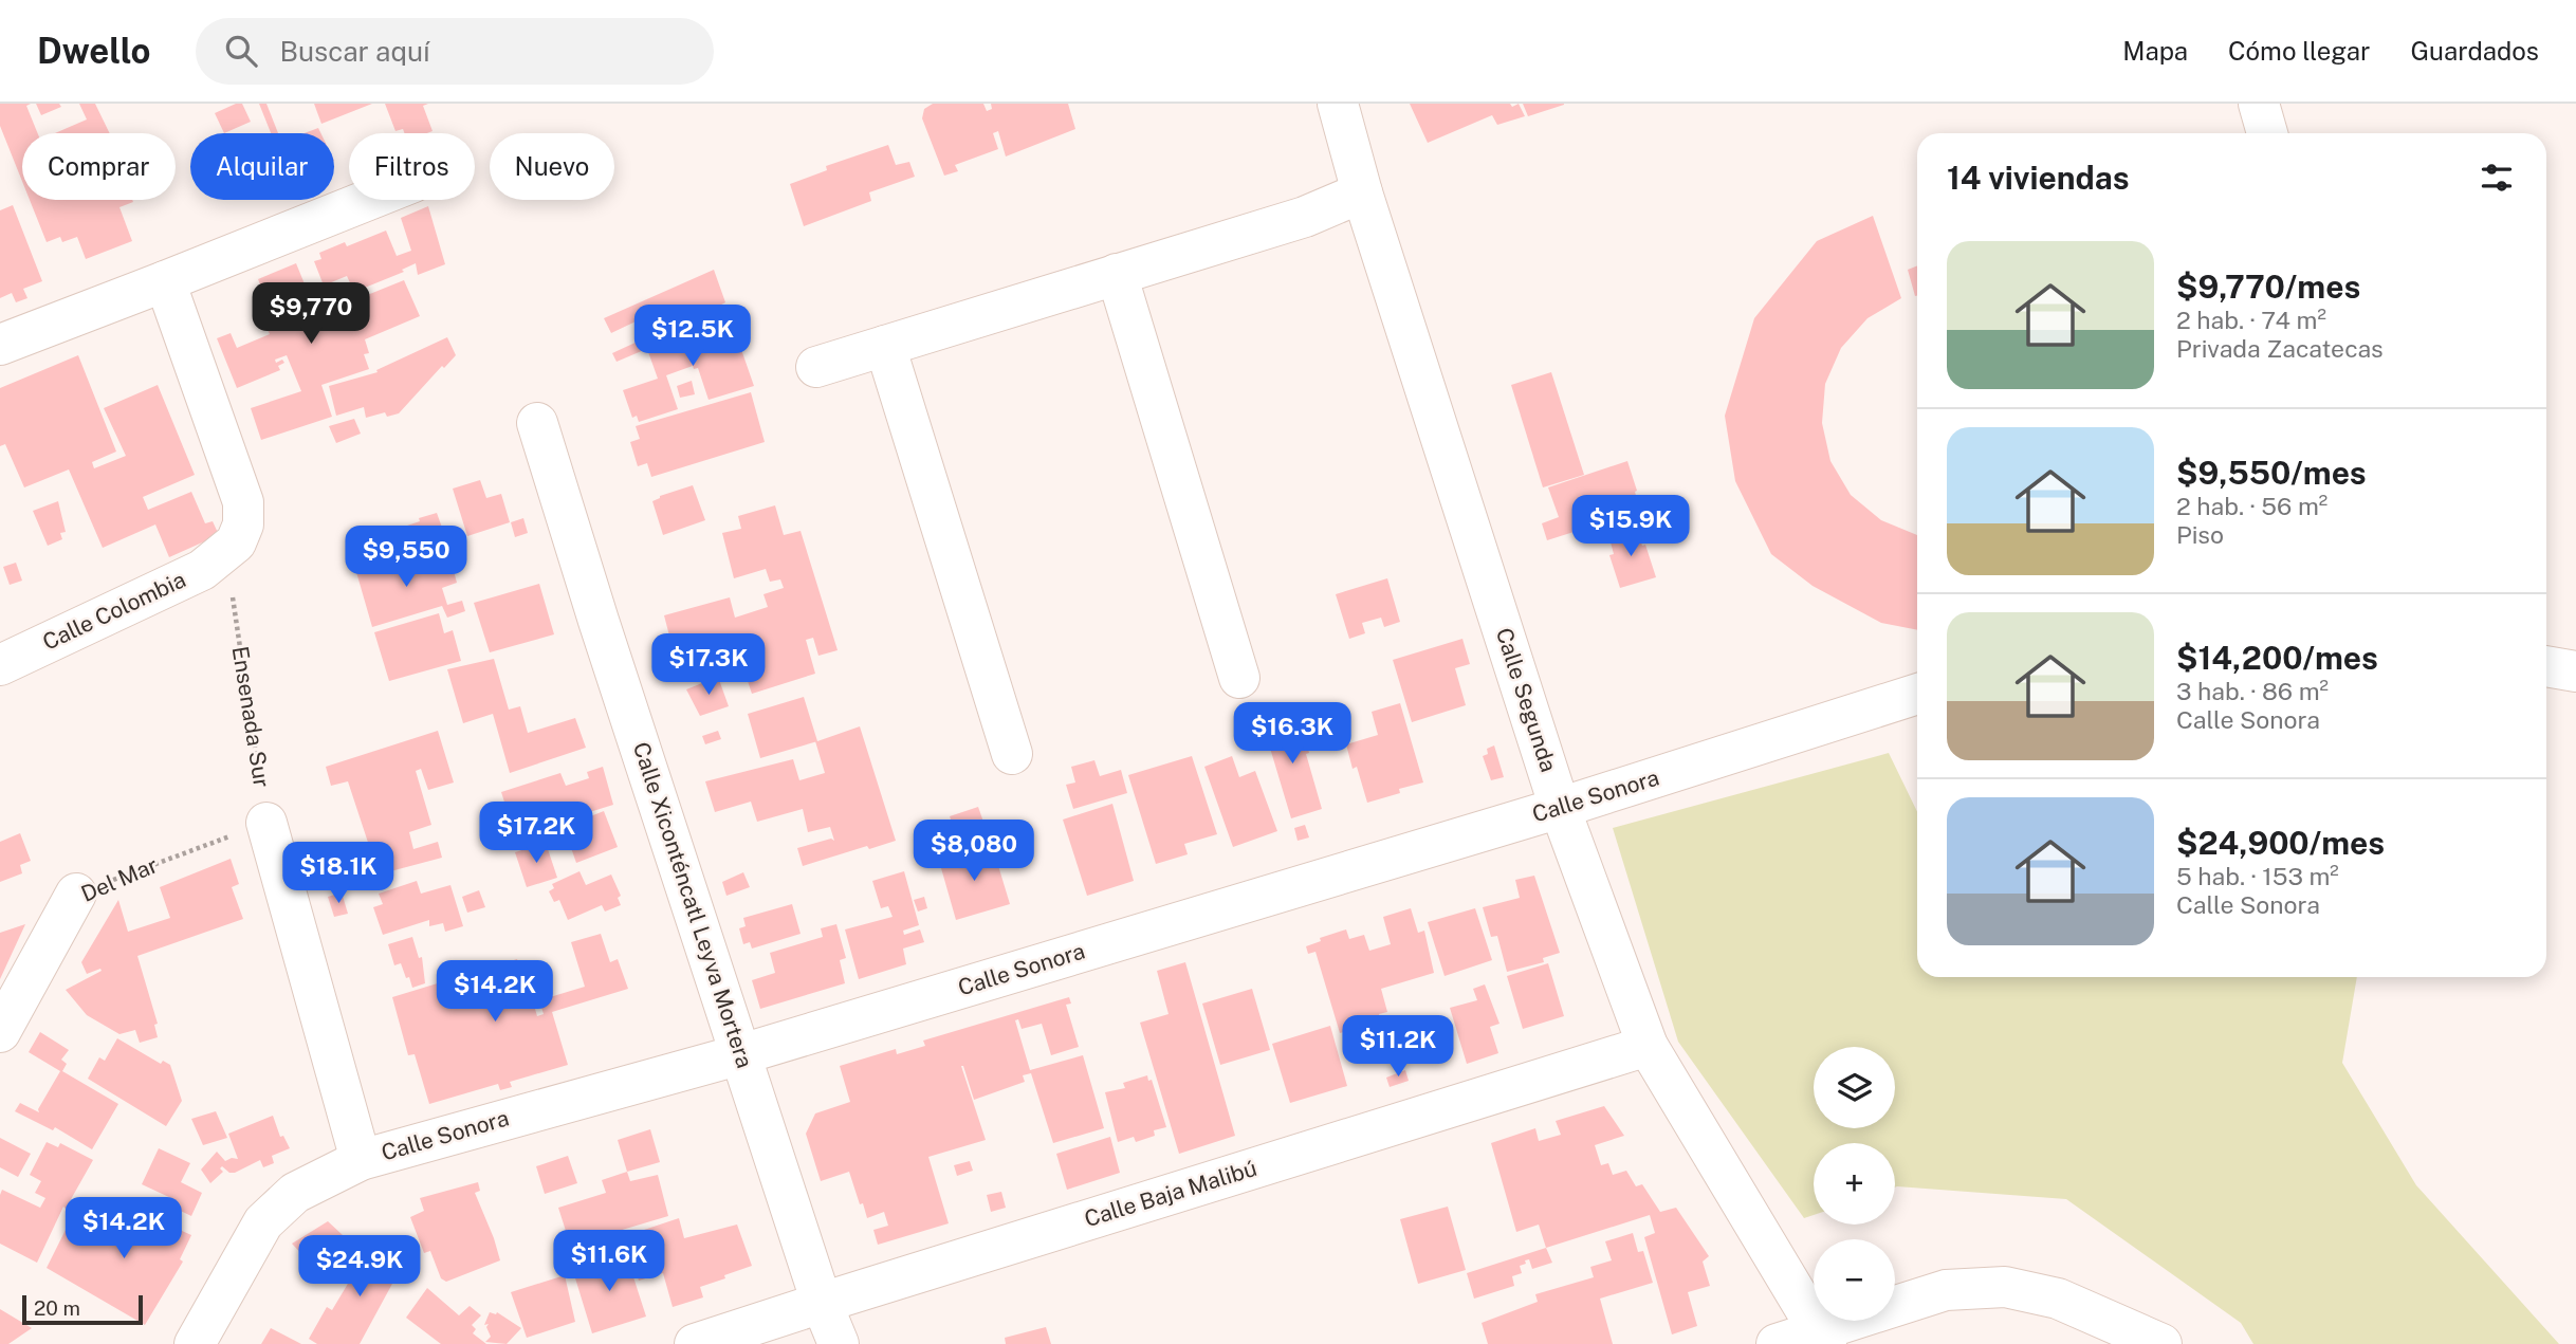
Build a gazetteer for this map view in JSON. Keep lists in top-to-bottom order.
{
  "streets": {
    "street": [
      "Calle Colombia",
      "Calle Segunda",
      "Calle Sonora",
      "Del Mar",
      "Calle Xiconténcatl Leyva Mortera",
      "Calle Baja Malibú"
    ],
    "path": ["Ensenada Sur"]
  },
  "crossings": [
    ["Calle Colombia", "Ensenada Sur"],
    ["Calle Segunda", "Calle Sonora"],
    ["Calle Segunda", "Calle Baja Malibú"],
    ["Ensenada Sur", "Del Mar"],
    ["Calle Sonora", "Calle Xiconténcatl Leyva Mortera"],
    ["Calle Xiconténcatl Leyva Mortera", "Calle Baja Malibú"]
  ],
  "scale_bar": "20 m",
  "page": {
    "header": "Dwello",
    "search": "Buscar aquí",
    "nav": ["Mapa", "Cómo llegar", "Guardados"],
    "chip": [
      "Comprar",
      "Alquilar",
      "Filtros",
      "Nuevo"
    ],
    "heading": "14 viviendas",
    "list": [
      {
        "name": "$9,770/mes",
        "note": "2 hab. · 74 m² · Privada Zacatecas"
      },
      {
        "name": "$9,550/mes",
        "note": "2 hab. · 56 m² · Piso"
      },
      {
        "name": "$14,200/mes",
        "note": "3 hab. · 86 m² · Calle Sonora"
      },
      {
        "name": "$24,900/mes",
        "note": "5 hab. · 153 m² · Calle Sonora"
      }
    ],
    "price": [
      "$9,770",
      "$12.5K",
      "$15.9K",
      "$9,550",
      "$17.3K",
      "$16.3K",
      "$17.2K",
      "$8,080",
      "$18.1K",
      "$14.2K",
      "$11.2K",
      "$14.2K",
      "$11.6K",
      "$24.9K"
    ],
    "map_buttons": ["+", "−"],
    "scale": "20 m"
  }
}
